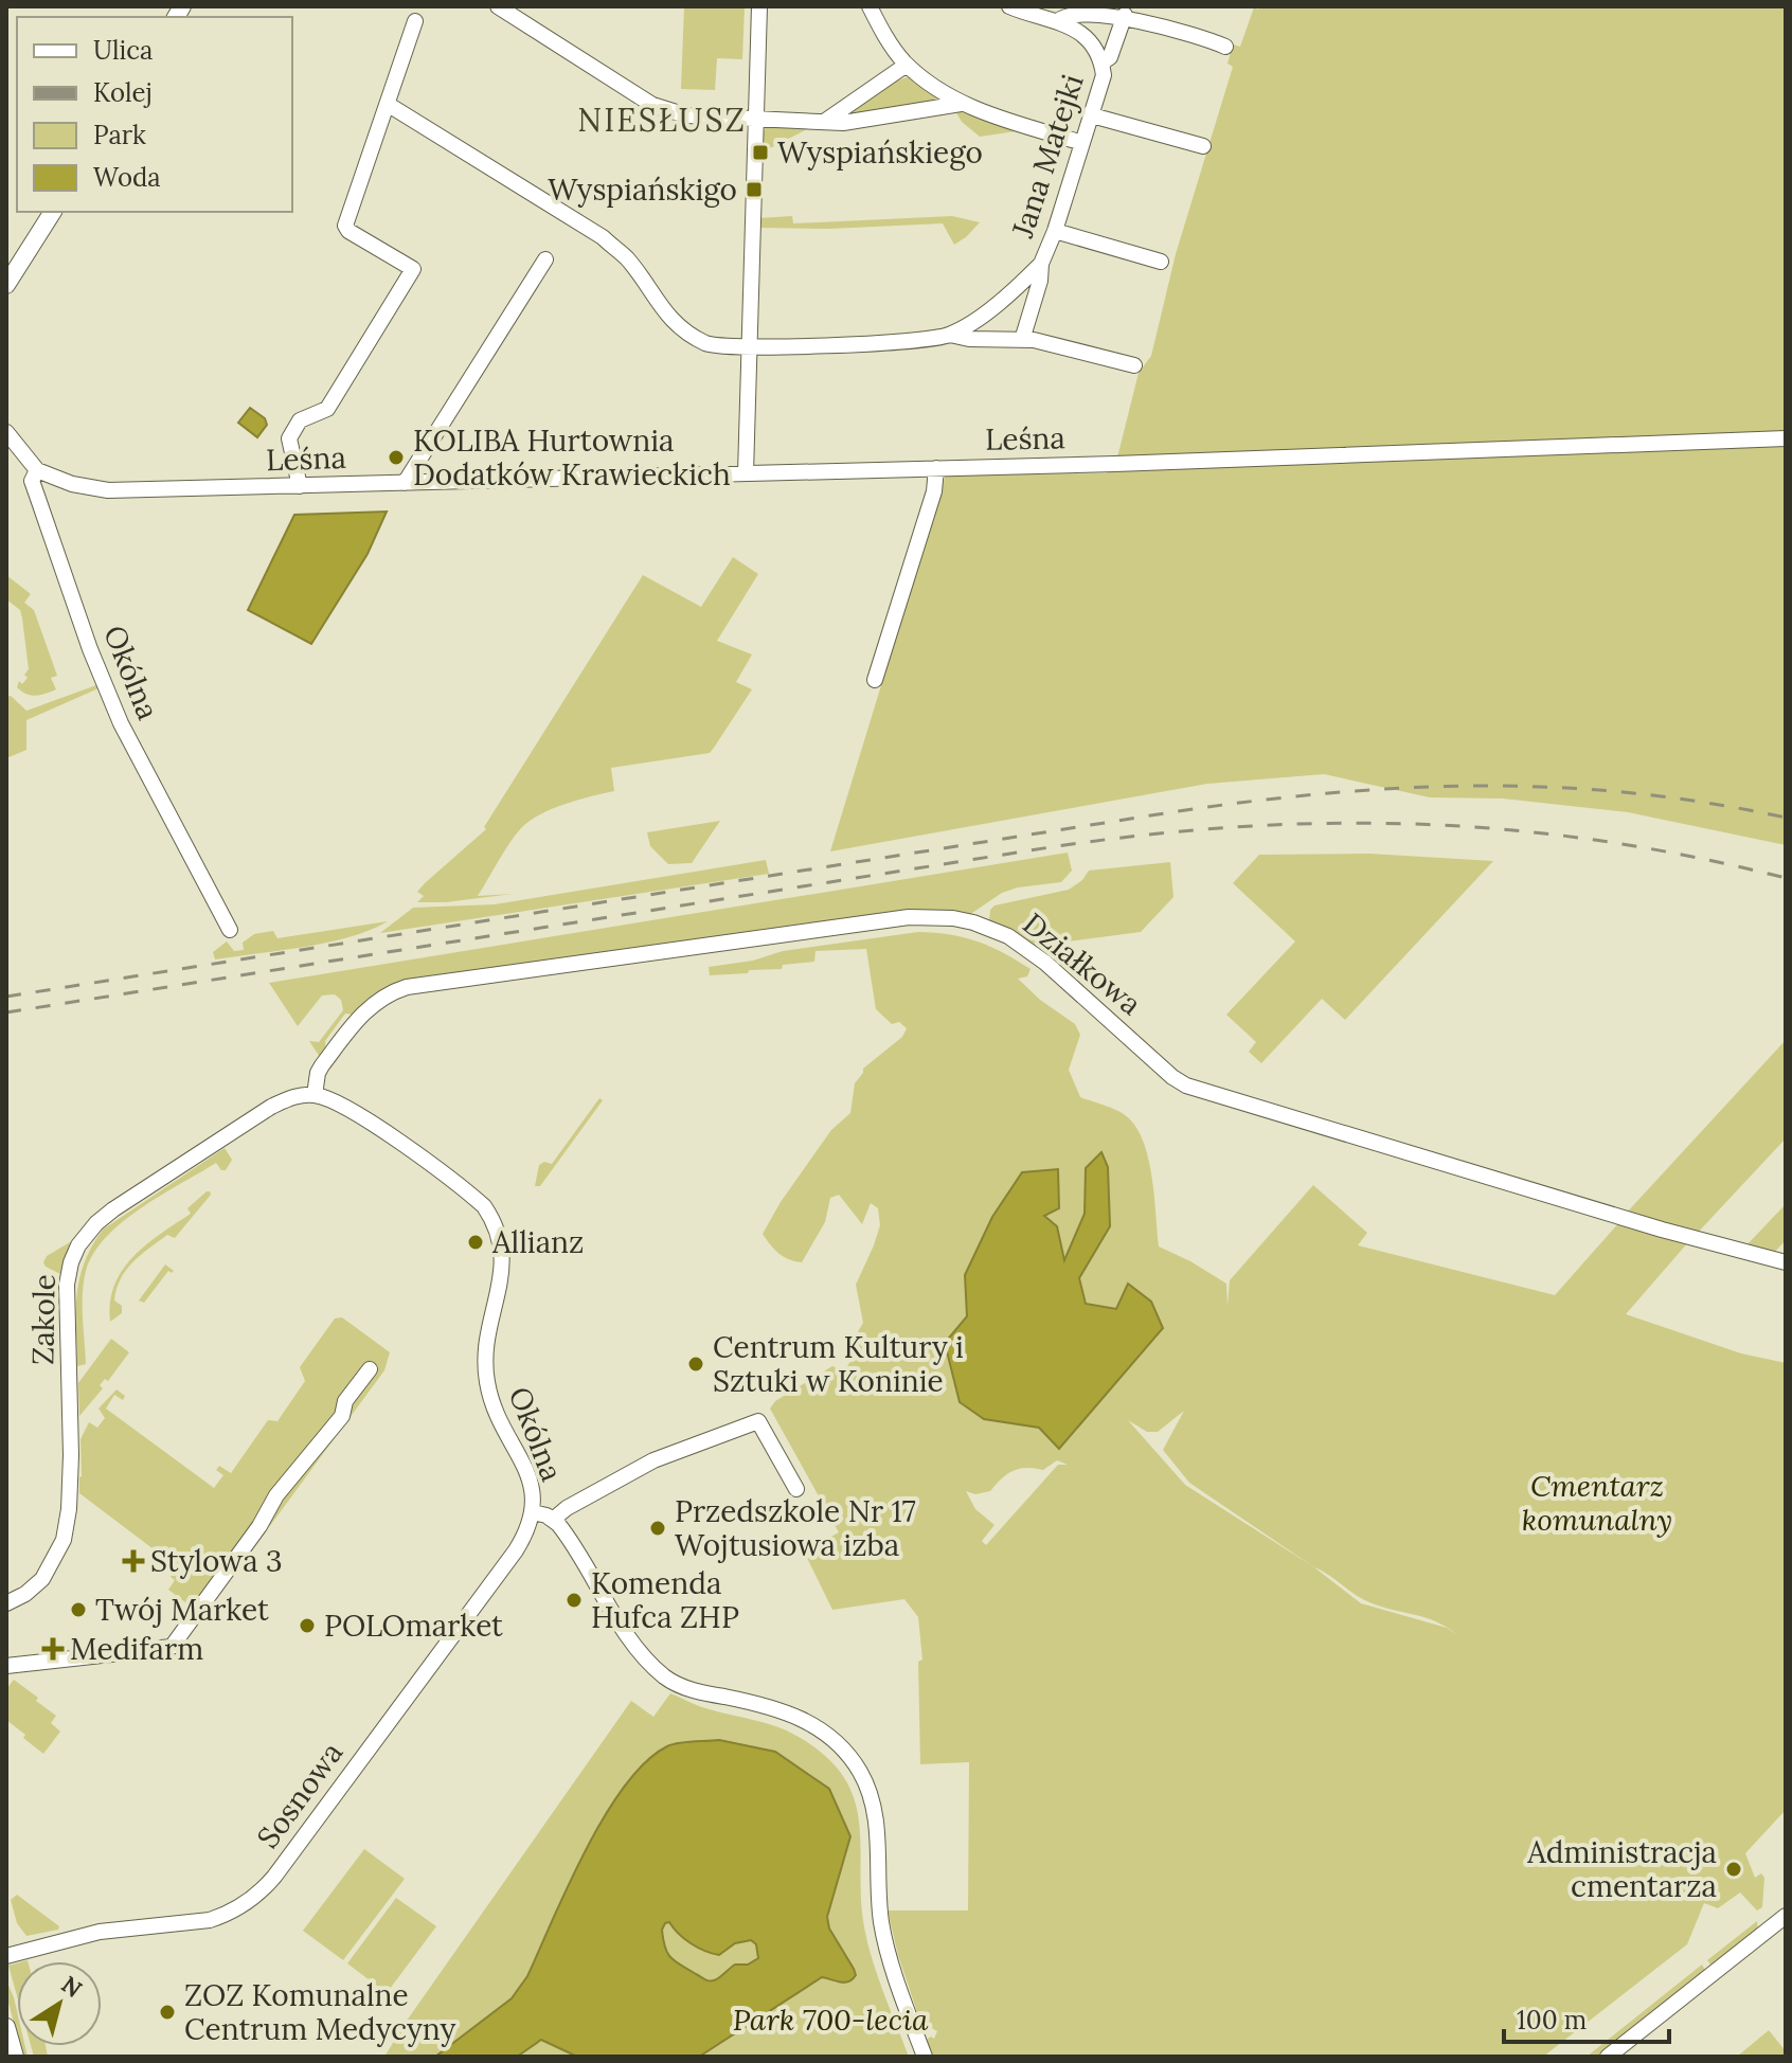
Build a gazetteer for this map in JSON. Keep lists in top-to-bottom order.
{
  "streets": {
    "street": [
      "Jana Matejki",
      "Leśna",
      "Okólna",
      "Działkowa",
      "Zakole",
      "Sosnowa"
    ]
  },
  "crossings": [
    ["Leśna", "Okólna"],
    ["Okólna", "Działkowa"],
    ["Okólna", "Zakole"],
    ["Okólna", "Sosnowa"],
    ["Działkowa", "Zakole"]
  ],
  "districts": ["NIESŁUSZ"],
  "parks": ["Cmentarz komunalny", "Park 700-lecia"],
  "places": {
    "transit": ["Wyspiańskiego", "Wyspiańskigo"],
    "other": [
      "KOLIBA Hurtownia Dodatków Krawieckich",
      "Allianz",
      "Centrum Kultury i Sztuki w Koninie",
      "Przedszkole Nr 17 Wojtusiowa izba",
      "Komenda Hufca ZHP",
      "Twój Market",
      "POLOmarket",
      "Administracja cmentarza",
      "ZOZ Komunalne Centrum Medycyny"
    ],
    "health": ["Stylowa 3", "Medifarm"]
  },
  "legend": [
    "Ulica",
    "Kolej",
    "Park",
    "Woda"
  ],
  "scale_bar": "100 m",
  "north": "top right"
}
